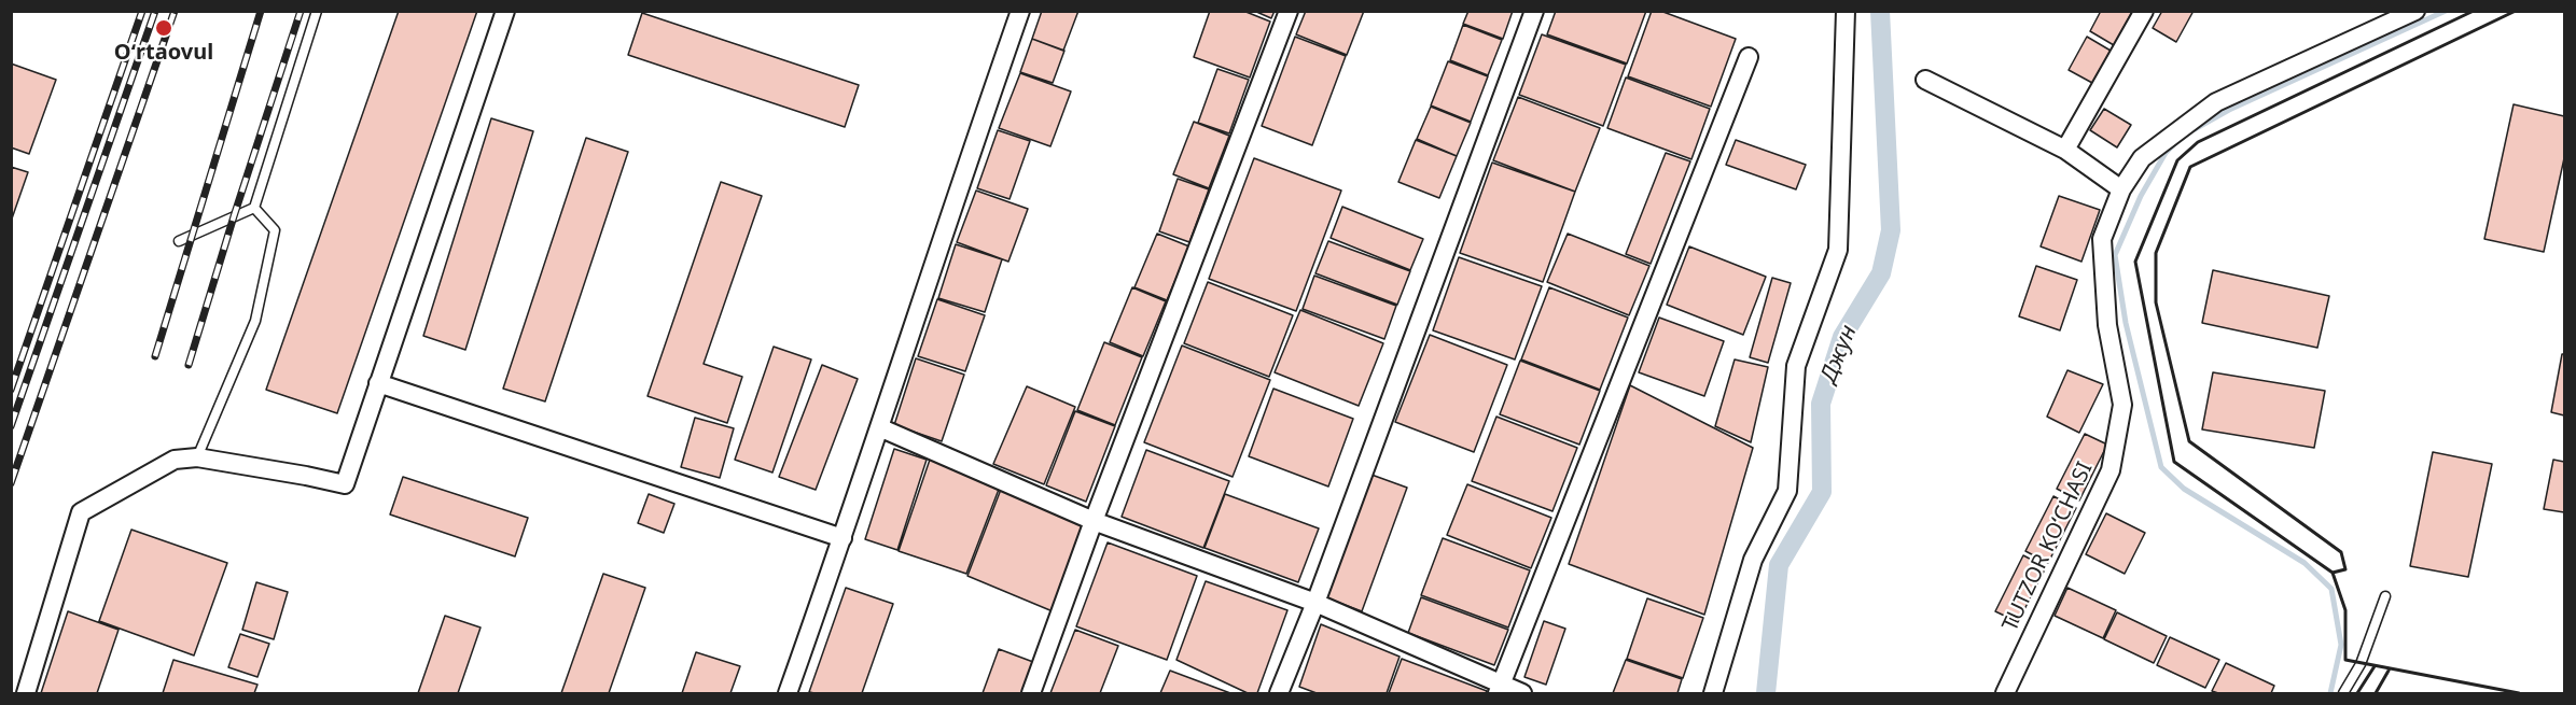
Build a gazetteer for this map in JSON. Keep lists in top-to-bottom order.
{
  "streets": {
    "street": ["TUTZOR KO‘CHASI"]
  },
  "water": ["Джун"],
  "places": ["Oʻrtaovul"]
}
